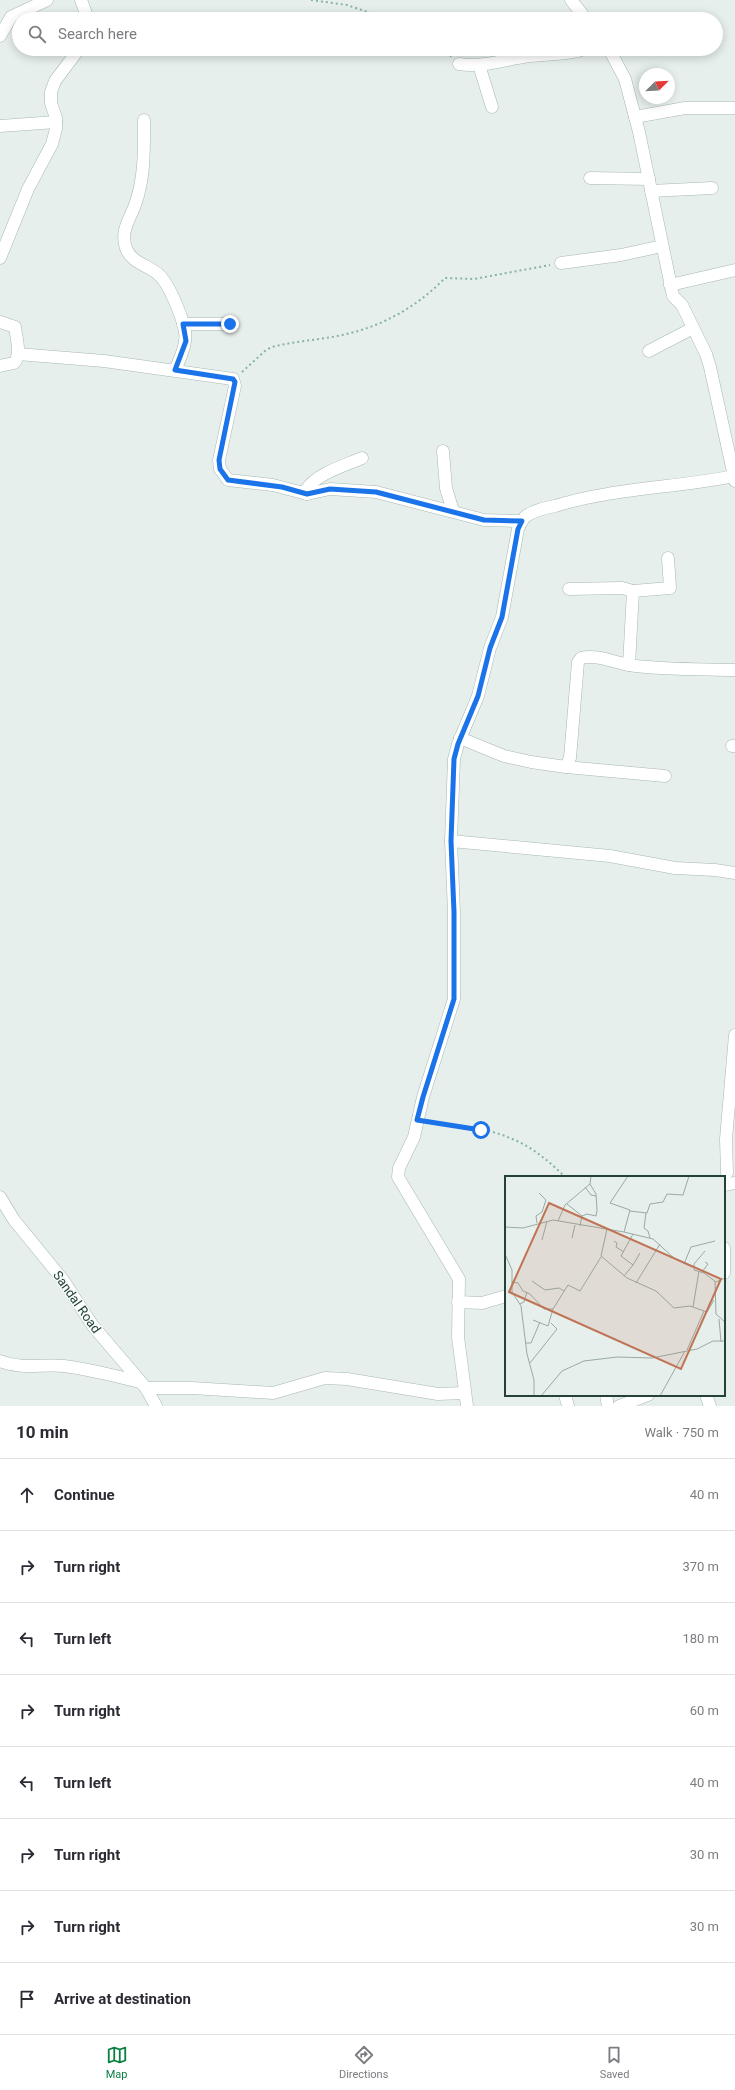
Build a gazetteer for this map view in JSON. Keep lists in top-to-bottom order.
{
  "streets": {
    "street": ["Sandal Road"]
  },
  "north": "top right",
  "page": {
    "search": "Search here",
    "heading": ["10 min", "Walk · 750 m"],
    "list": [
      ["Continue", "40 m"],
      ["Turn right", "370 m"],
      ["Turn left", "180 m"],
      ["Turn right", "60 m"],
      ["Turn left", "40 m"],
      ["Turn right", "30 m"],
      ["Turn right", "30 m"],
      "Arrive at destination"
    ],
    "nav": ["Map", "Directions", "Saved"]
  }
}
